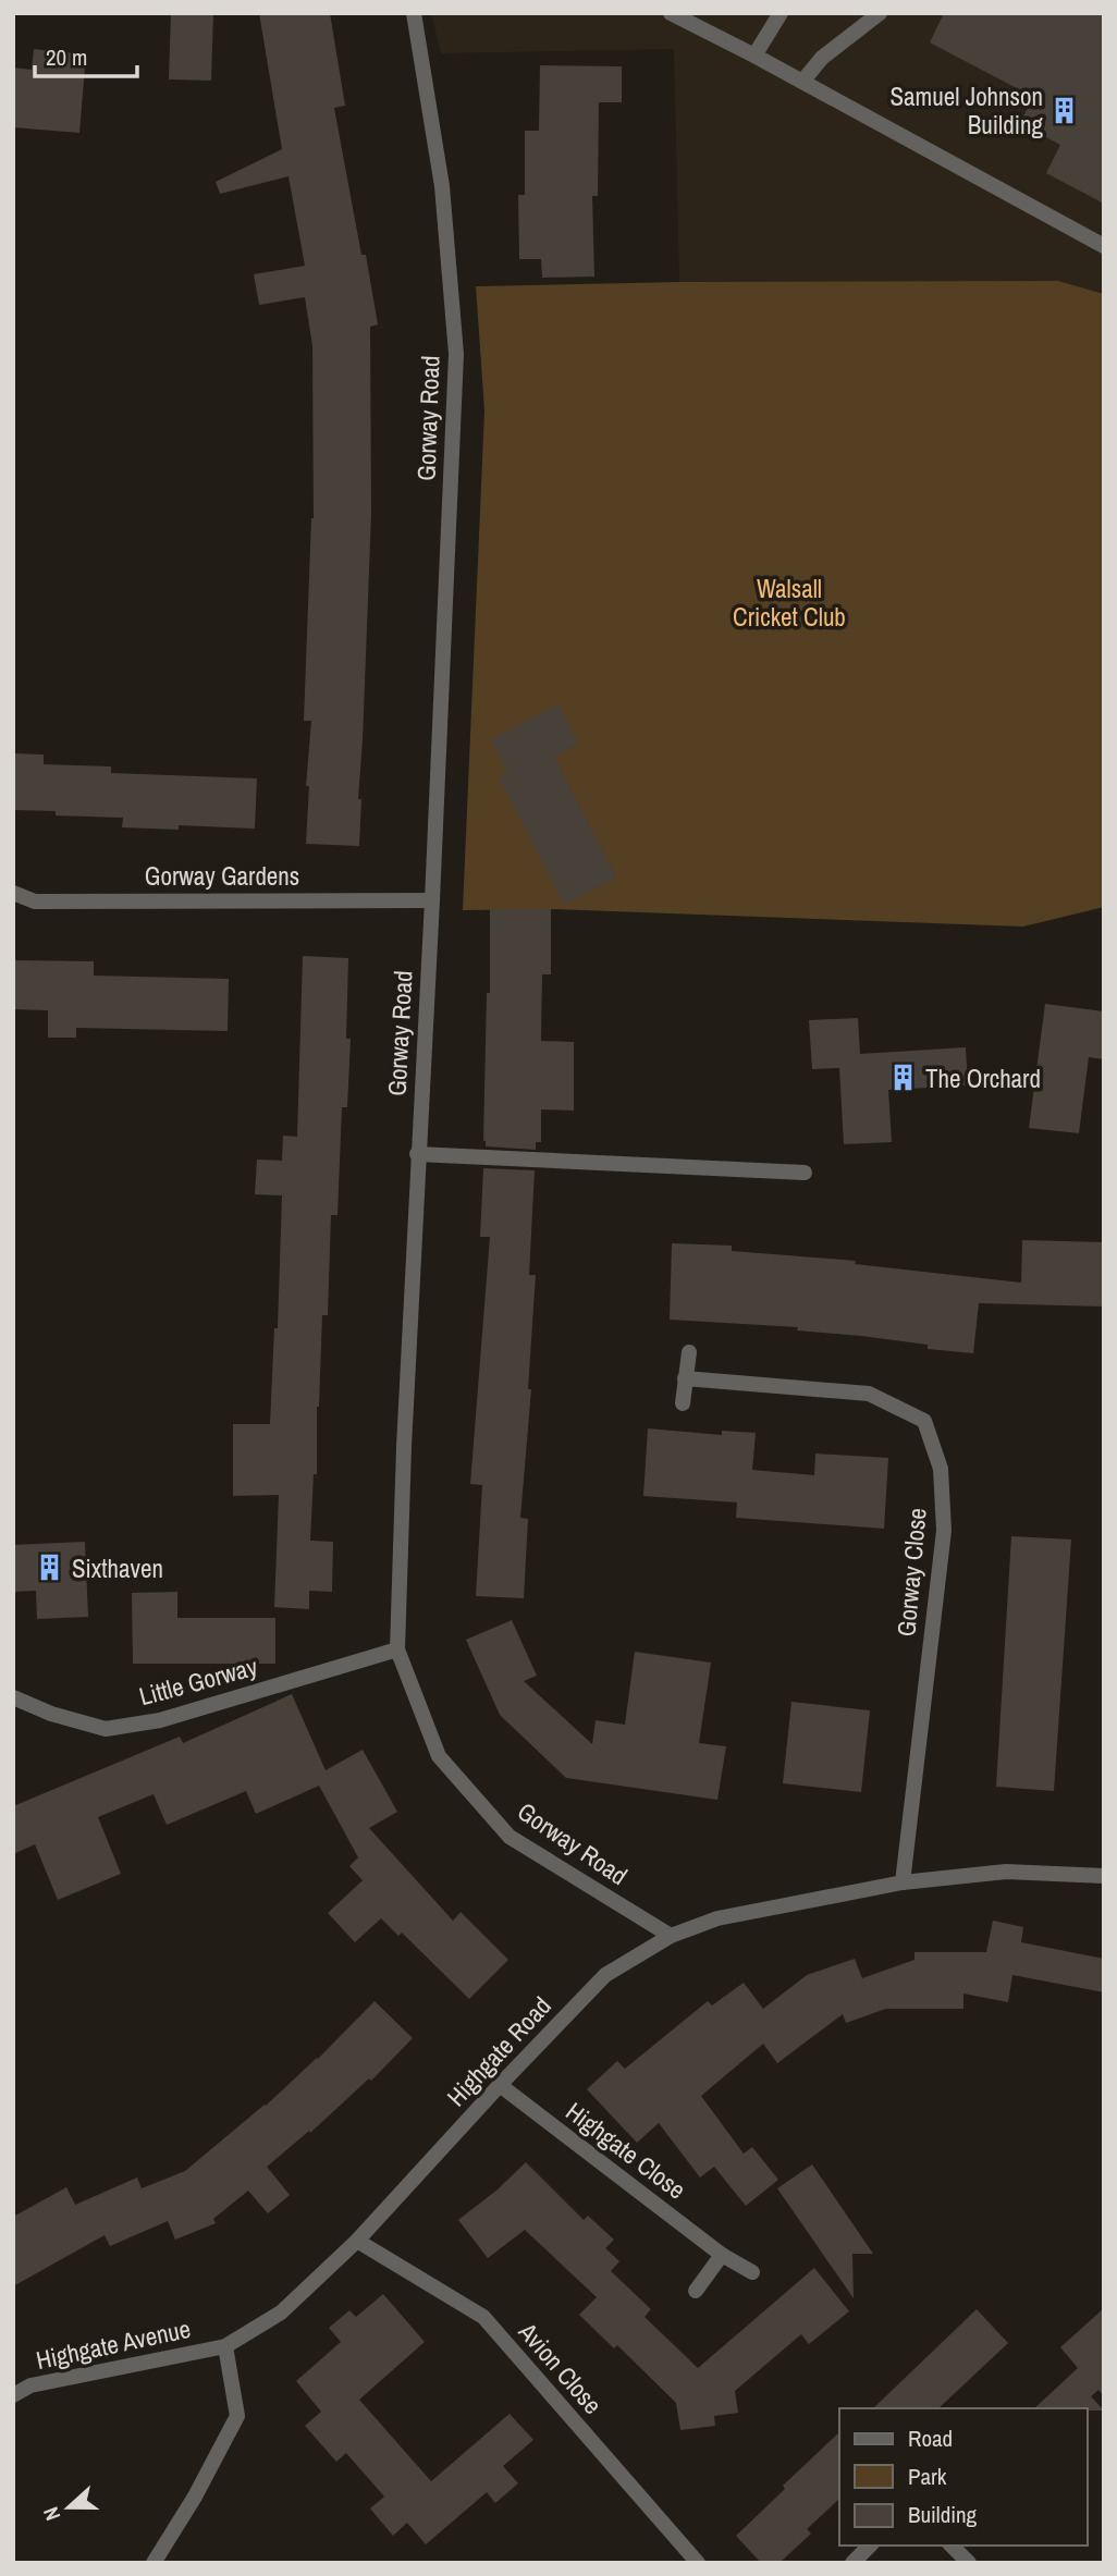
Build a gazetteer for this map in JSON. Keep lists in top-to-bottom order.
{
  "streets": {
    "street": [
      "Gorway Road",
      "Gorway Gardens",
      "Gorway Close",
      "Little Gorway",
      "Highgate Road",
      "Highgate Close",
      "Highgate Avenue",
      "Avion Close"
    ]
  },
  "crossings": [
    ["Gorway Road", "Gorway Gardens"],
    ["Gorway Road", "Little Gorway"],
    ["Gorway Road", "Highgate Road"],
    ["Gorway Close", "Highgate Road"],
    ["Highgate Road", "Highgate Close"],
    ["Highgate Road", "Highgate Avenue"],
    ["Highgate Road", "Avion Close"]
  ],
  "parks": ["Walsall Cricket Club"],
  "places": {
    "building": ["Samuel Johnson Building", "The Orchard", "Sixthaven"]
  },
  "legend": ["Road", "Park", "Building"],
  "scale_bar": "20 m",
  "north": "left"
}
